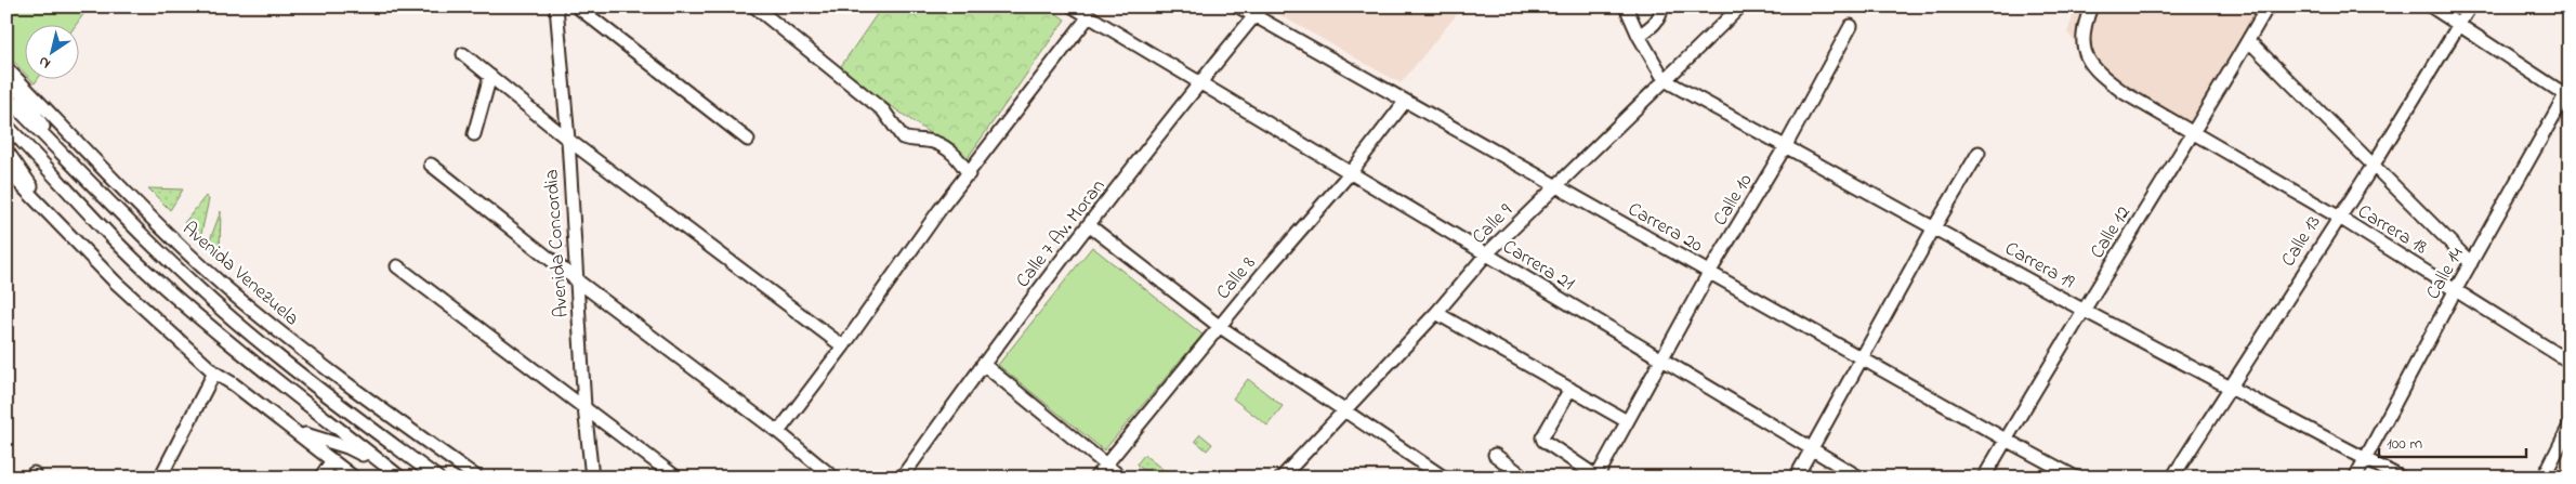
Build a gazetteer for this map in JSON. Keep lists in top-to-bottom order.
{
  "streets": {
    "street": [
      "Calle 10",
      "Calle 9",
      "Carrera 20",
      "Carrera 18",
      "Calle 12",
      "Calle 7 Av. Moran",
      "Calle 13",
      "Avenida Concordia",
      "Carrera 21",
      "Carrera 19",
      "Avenida Venezuela",
      "Calle 14",
      "Calle 8"
    ]
  },
  "crossings": [
    ["Calle 10", "Carrera 20"],
    ["Calle 10", "Carrera 21"],
    ["Calle 10", "Carrera 19"],
    ["Calle 9", "Carrera 20"],
    ["Calle 9", "Carrera 21"],
    ["Calle 9", "Carrera 19"],
    ["Carrera 20", "Calle 12"],
    ["Carrera 20", "Calle 7 Av. Moran"],
    ["Carrera 20", "Calle 8"],
    ["Carrera 18", "Calle 12"],
    ["Carrera 18", "Calle 13"],
    ["Carrera 18", "Calle 14"],
    ["Calle 12", "Carrera 19"],
    ["Calle 7 Av. Moran", "Carrera 21"],
    ["Calle 13", "Carrera 19"],
    ["Carrera 21", "Calle 8"],
    ["Carrera 19", "Calle 14"]
  ],
  "scale_bar": "100 m",
  "north": "bottom left"
}
